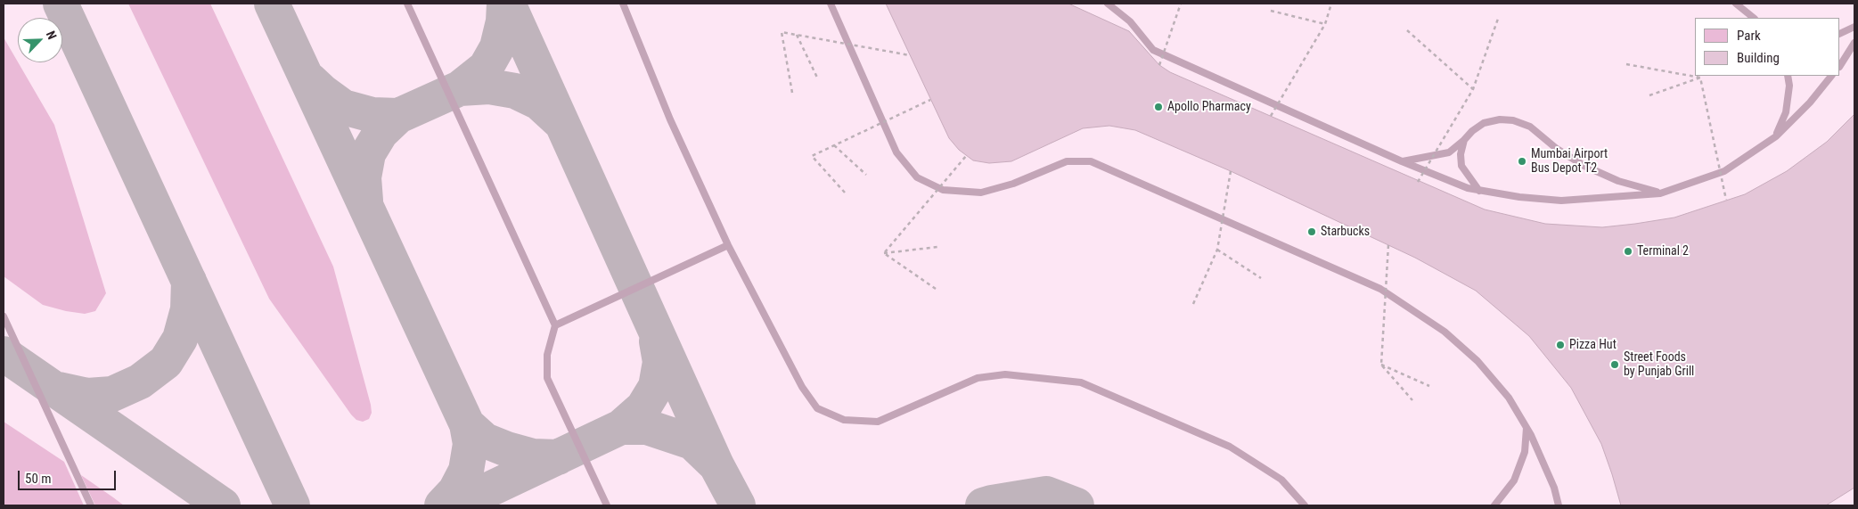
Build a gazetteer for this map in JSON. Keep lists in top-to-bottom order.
{
  "places": [
    "Apollo Pharmacy",
    "Mumbai Airport Bus Depot T2",
    "Starbucks",
    "Terminal 2",
    "Pizza Hut",
    "Street Foods by Punjab Grill"
  ],
  "legend": ["Park", "Building"],
  "scale_bar": "50 m",
  "north": "top right"
}
